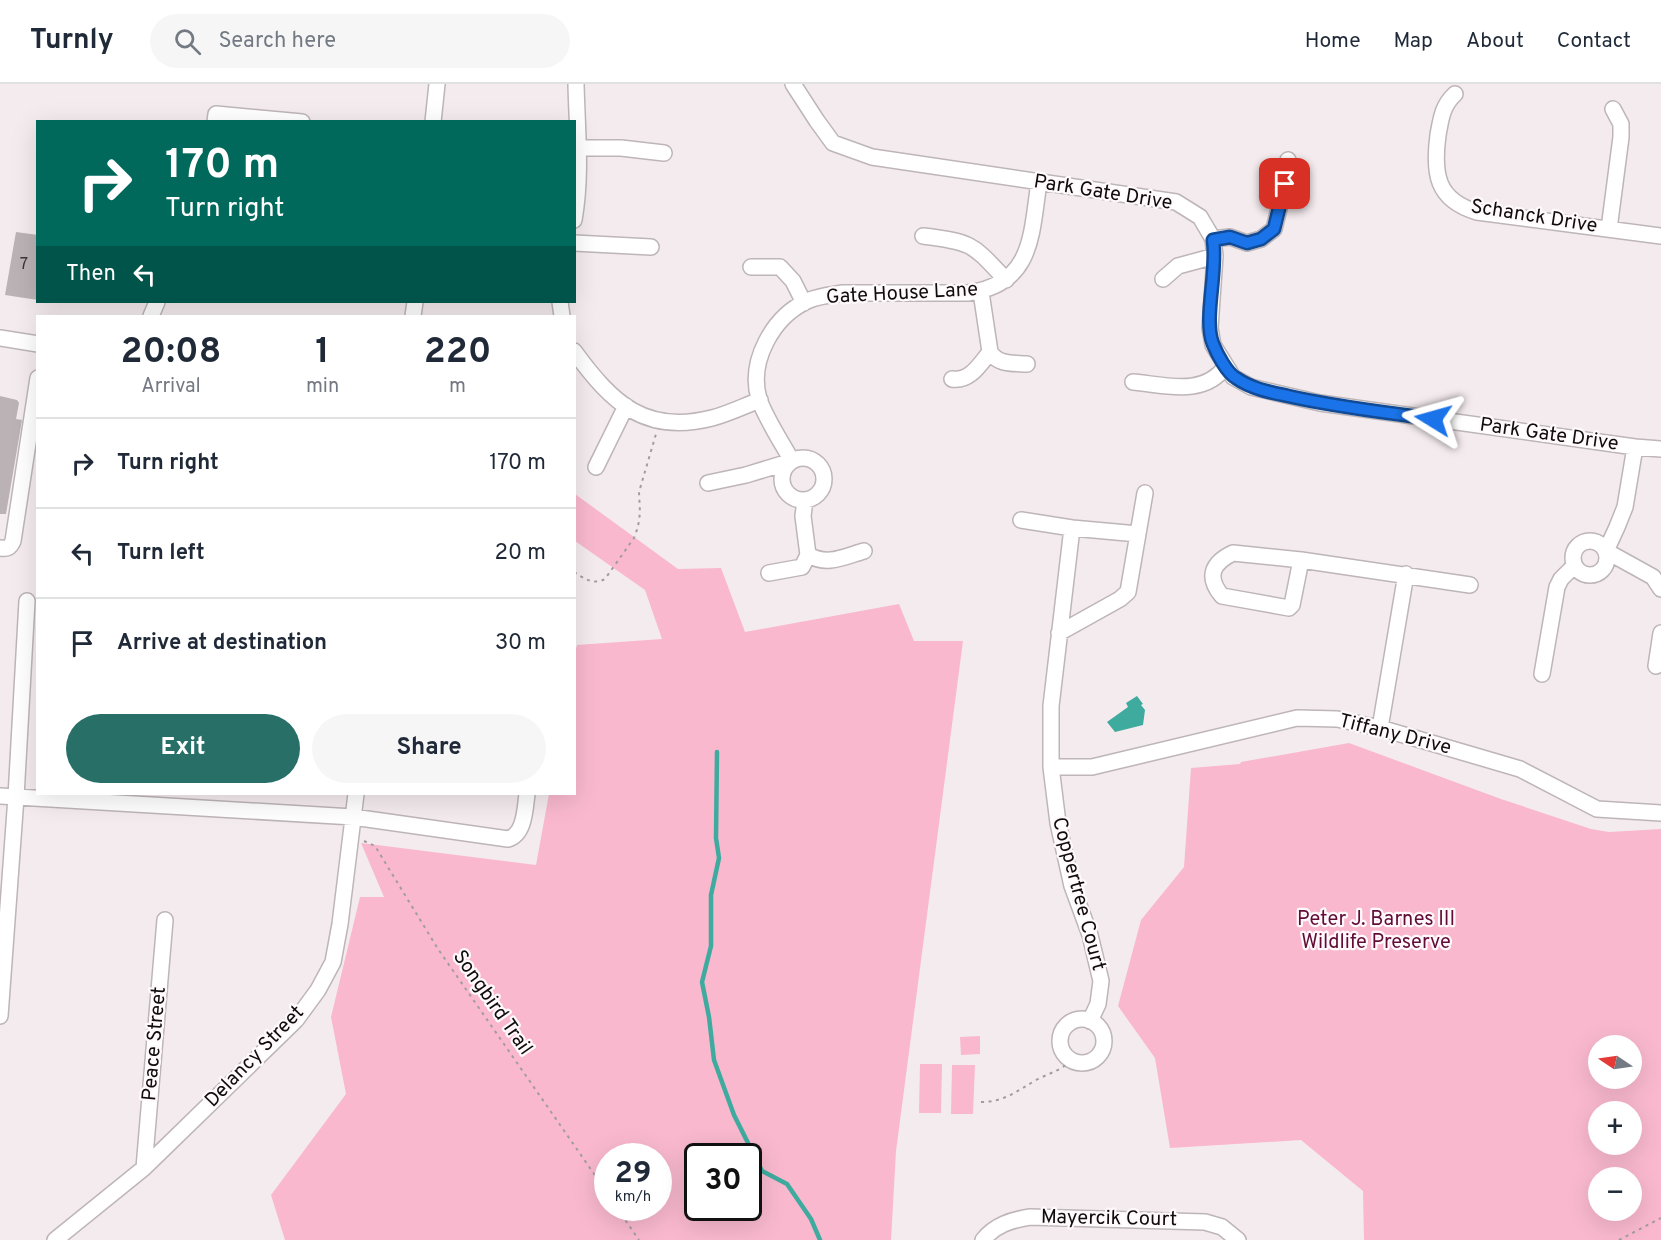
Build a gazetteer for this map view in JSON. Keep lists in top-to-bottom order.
{
  "streets": {
    "street": [
      "Park Gate Drive",
      "Schanck Drive",
      "Gate House Lane",
      "Tiffany Drive",
      "Coppertree Court",
      "Peace Street",
      "Delancy Street",
      "Mayercik Court"
    ],
    "path": ["Songbird Trail"]
  },
  "crossings": [
    ["Tiffany Drive", "Coppertree Court"],
    ["Songbird Trail", "Delancy Street"],
    ["Peace Street", "Delancy Street"]
  ],
  "parks": ["Peter J. Barnes III Wildlife Preserve"],
  "house_numbers": ["7"],
  "north": "left",
  "page": {
    "header": "Turnly",
    "search": "Search here",
    "nav": [
      "Home",
      "Map",
      "About",
      "Contact"
    ],
    "turn": ["170 m", "Turn right"],
    "then": "Then",
    "eta": [
      "20:08",
      "Arrival",
      "1",
      "min",
      "220",
      "m"
    ],
    "list": [
      {
        "name": "Turn right",
        "value": "170 m"
      },
      {
        "name": "Turn left",
        "value": "20 m"
      },
      {
        "name": "Arrive at destination",
        "value": "30 m"
      }
    ],
    "buttons": ["Exit", "Share"],
    "map_buttons": ["+", "−"],
    "speed": "29 km/h",
    "limit": "30"
  }
}
